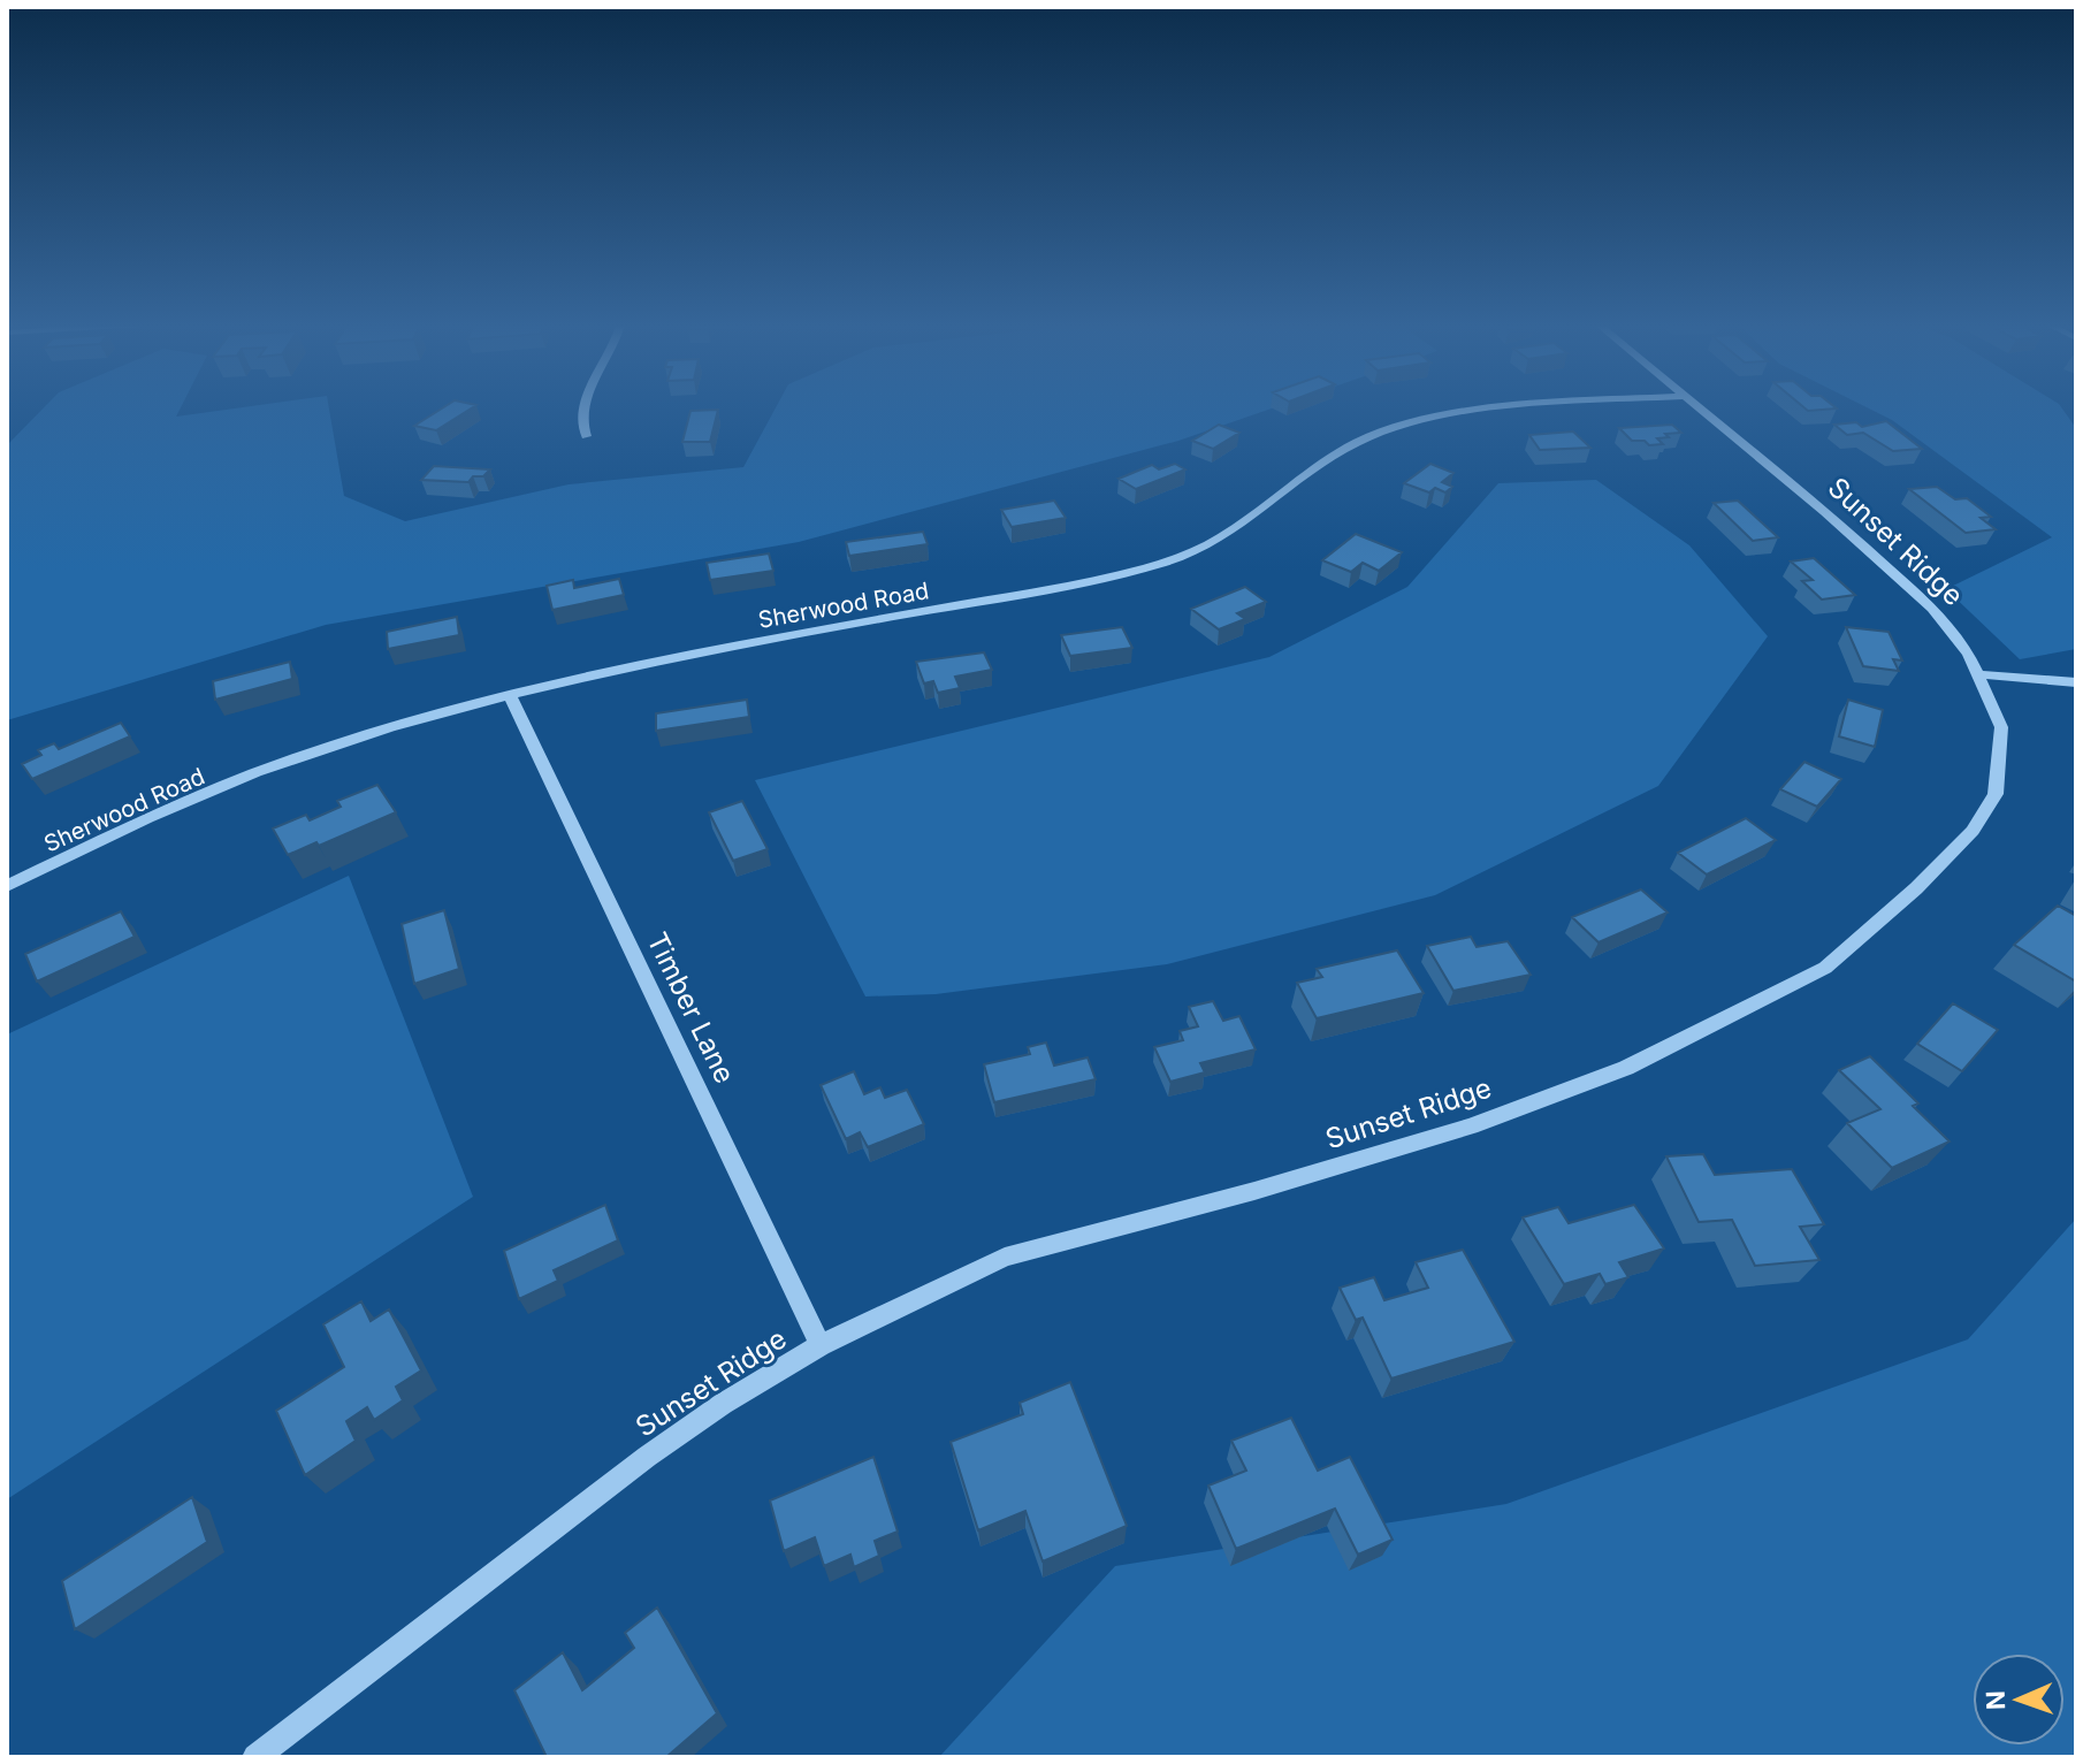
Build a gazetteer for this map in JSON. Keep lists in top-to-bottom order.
{
  "streets": {
    "street": ["Sunset Ridge", "Sherwood Road", "Timber Lane"]
  },
  "crossings": [
    ["Sunset Ridge", "Timber Lane"],
    ["Sherwood Road", "Timber Lane"]
  ],
  "north": "left"
}
